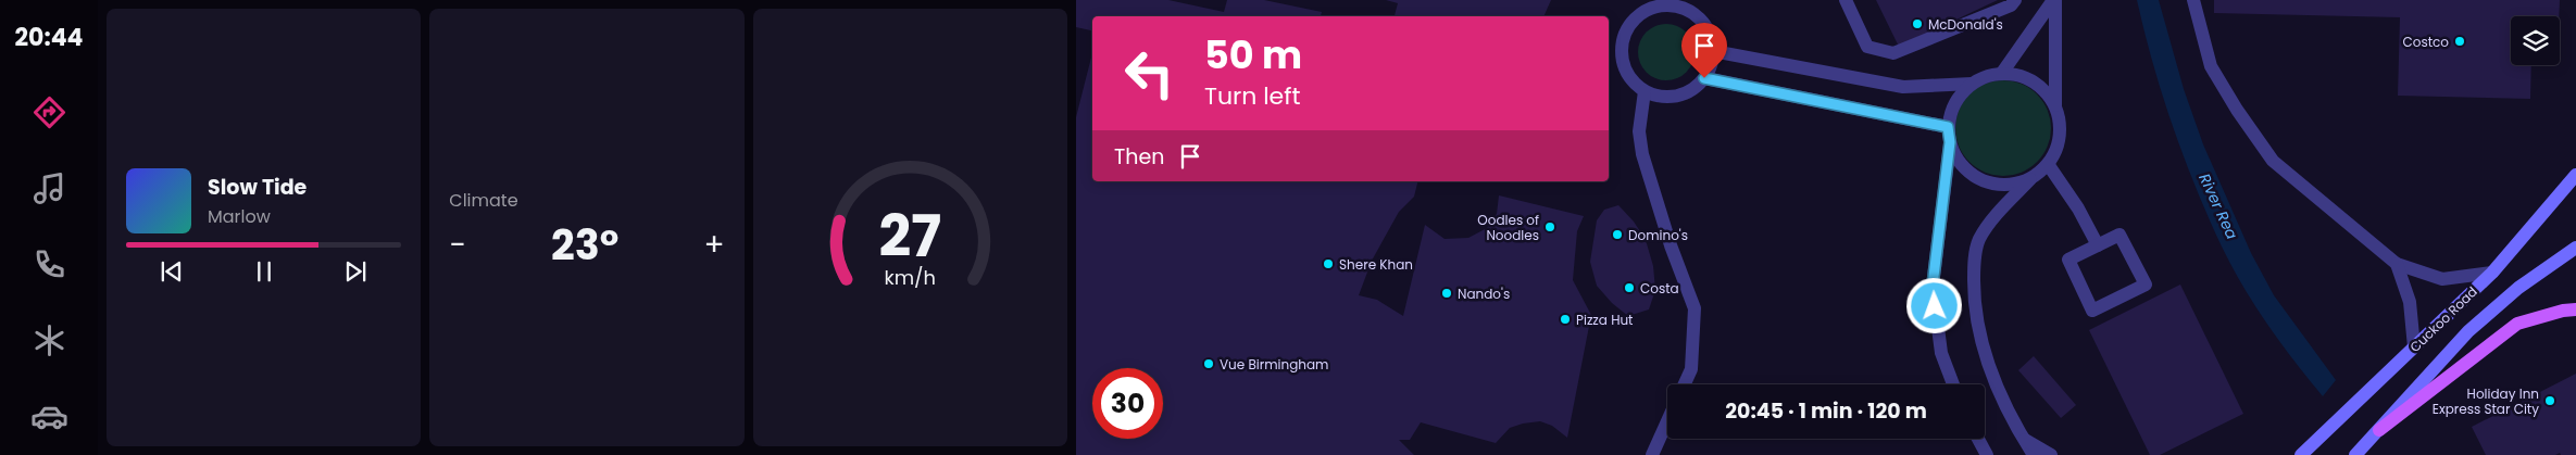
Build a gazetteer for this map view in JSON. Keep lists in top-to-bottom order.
{
  "streets": {
    "main road": ["Cuckoo Road"]
  },
  "water": ["River Rea"],
  "places": [
    "McDonald's",
    "Costco",
    "Oodles of Noodles",
    "Domino's",
    "Shere Khan",
    "Costa",
    "Nando's",
    "Pizza Hut",
    "Vue Birmingham",
    "Holiday Inn Express Star City"
  ],
  "page": {
    "tabs": "20:44",
    "tile": "Climate",
    "turn": ["50 m", "Turn left"],
    "then": "Then",
    "song": ["Slow Tide", "Marlow"],
    "heat": ["−", "23°", "+"],
    "limit": "30",
    "trip": "20:45 · 1 min · 120 m",
    "gauge": ["27", "km/h"]
  }
}
